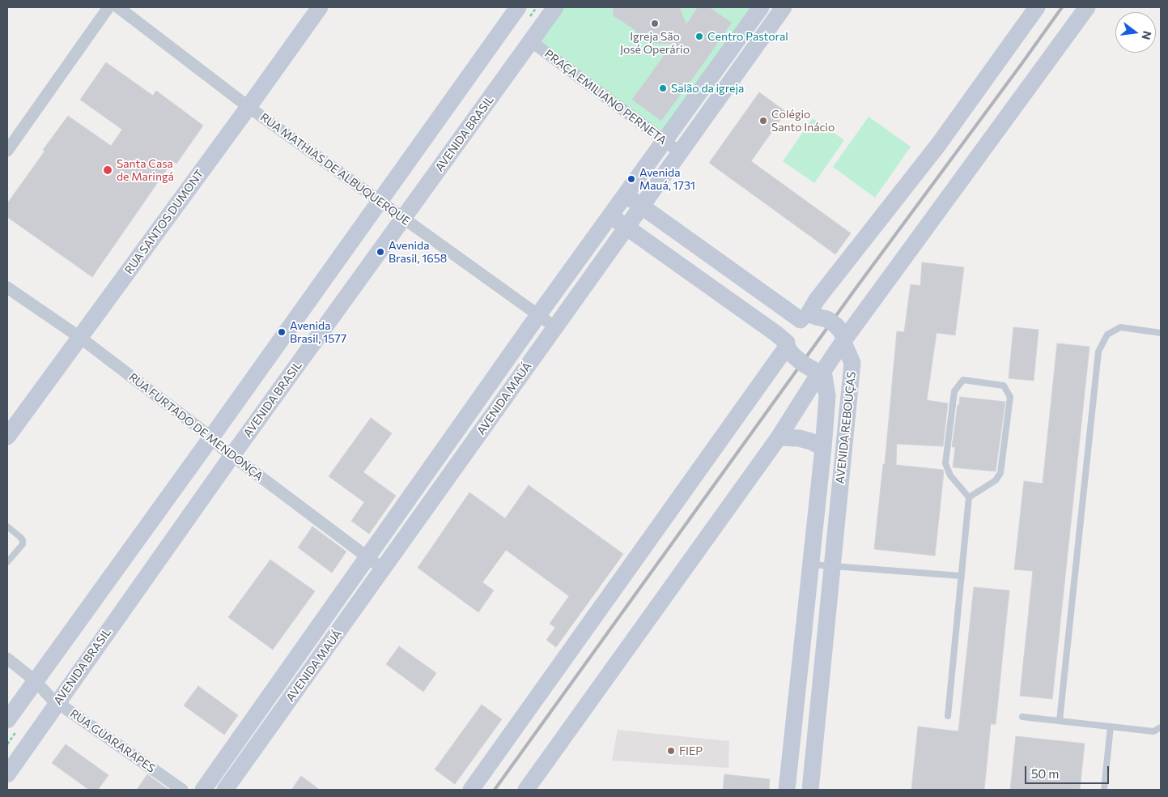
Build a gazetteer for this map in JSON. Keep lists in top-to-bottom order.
{
  "streets": {
    "main road": [
      "AVENIDA BRASIL",
      "RUA SANTOS DUMONT",
      "AVENIDA MAUÁ",
      "AVENIDA REBOUÇAS"
    ],
    "street": [
      "PRAÇA EMILIANO PERNETA",
      "RUA MATHIAS DE ALBUQUERQUE",
      "RUA FURTADO DE MENDONÇA",
      "RUA GUARARAPES"
    ]
  },
  "crossings": [
    ["PRAÇA EMILIANO PERNETA", "AVENIDA BRASIL"],
    ["PRAÇA EMILIANO PERNETA", "AVENIDA MAUÁ"],
    ["AVENIDA BRASIL", "RUA MATHIAS DE ALBUQUERQUE"],
    ["AVENIDA BRASIL", "RUA FURTADO DE MENDONÇA"],
    ["AVENIDA BRASIL", "RUA GUARARAPES"],
    ["RUA MATHIAS DE ALBUQUERQUE", "RUA SANTOS DUMONT"],
    ["RUA MATHIAS DE ALBUQUERQUE", "AVENIDA MAUÁ"],
    ["RUA SANTOS DUMONT", "RUA FURTADO DE MENDONÇA"],
    ["AVENIDA MAUÁ", "RUA FURTADO DE MENDONÇA"],
    ["AVENIDA MAUÁ", "AVENIDA REBOUÇAS"]
  ],
  "places": [
    "Igreja São José Operário",
    "Centro Pastoral",
    "Salão da igreja",
    "Colégio Santo Inácio",
    "Santa Casa de Maringá",
    "Avenida Mauá, 1731",
    "Avenida Brasil, 1658",
    "Avenida Brasil, 1577",
    "FIEP"
  ],
  "scale_bar": "50 m",
  "north": "right"
}
